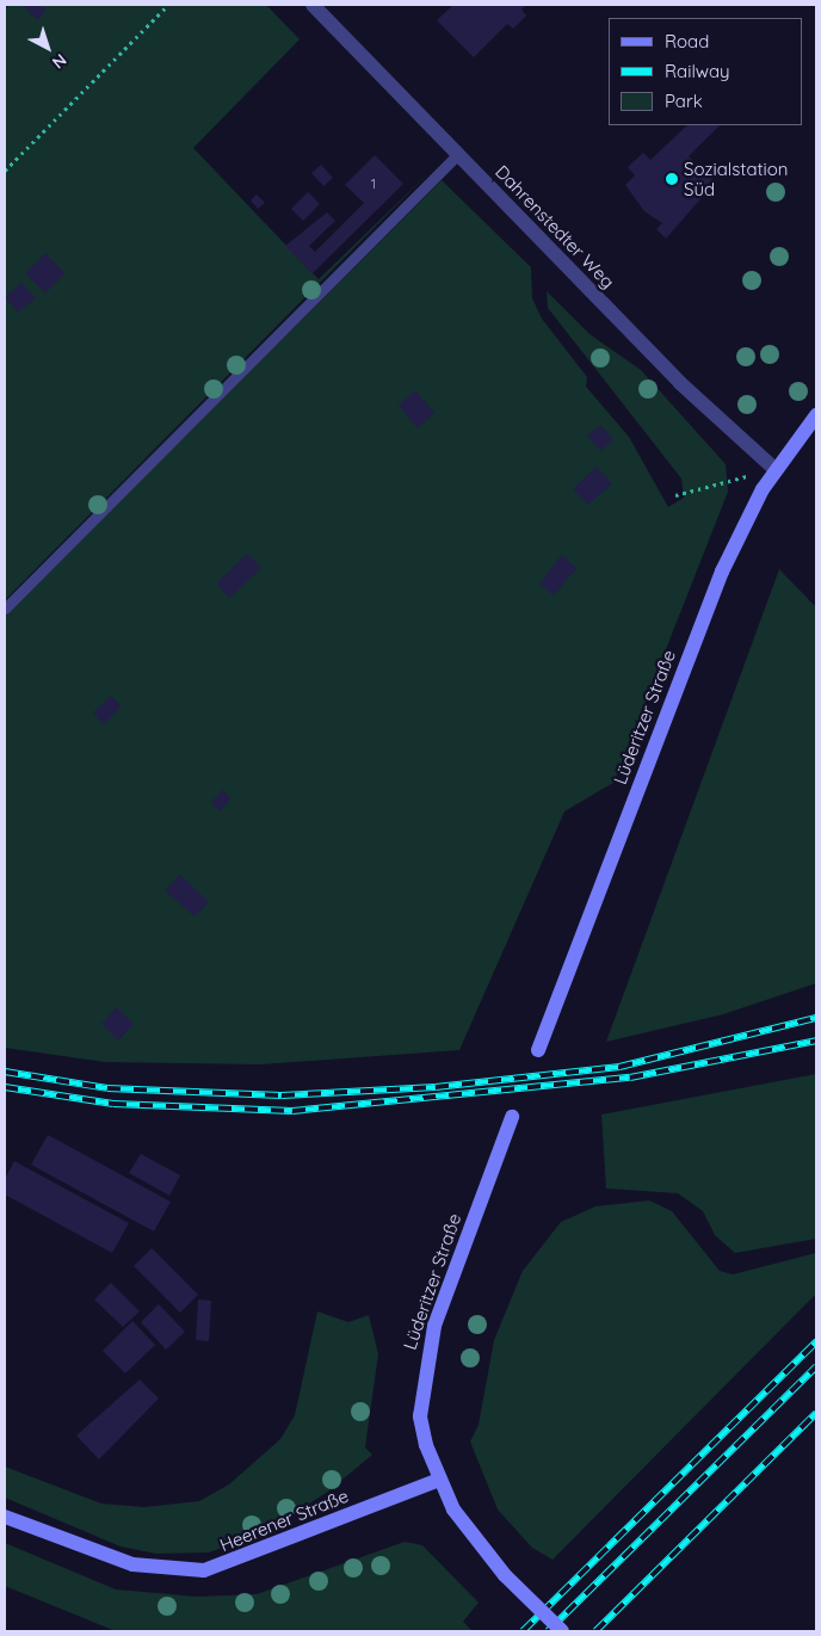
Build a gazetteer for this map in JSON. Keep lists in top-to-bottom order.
{
  "streets": {
    "main road": ["Lüderitzer Straße", "Heerener Straße"],
    "street": ["Dahrenstedter Weg"]
  },
  "crossings": [
    ["Dahrenstedter Weg", "Lüderitzer Straße"],
    ["Lüderitzer Straße", "Heerener Straße"]
  ],
  "places": ["Sozialstation Süd"],
  "house_numbers": ["1"],
  "legend": ["Road", "Railway", "Park"],
  "north": "bottom right"
}
